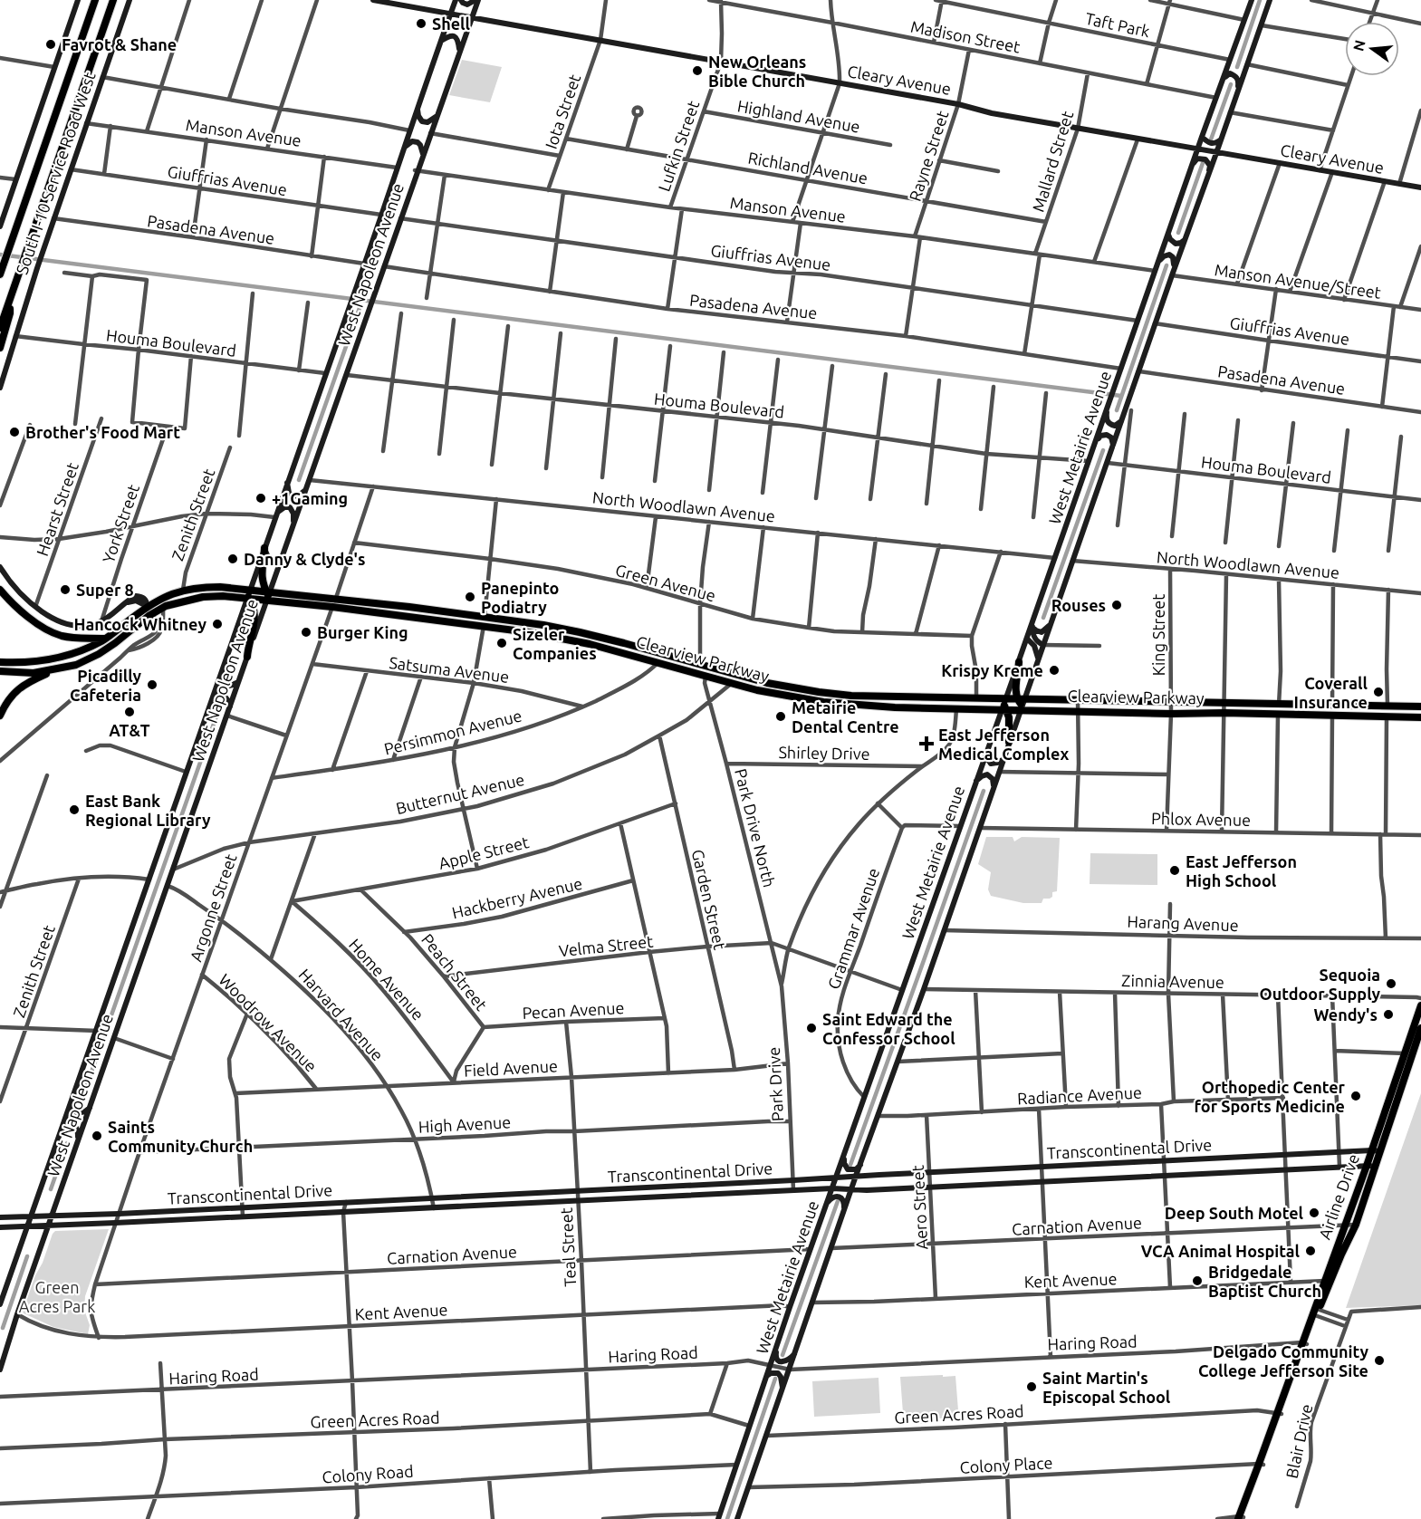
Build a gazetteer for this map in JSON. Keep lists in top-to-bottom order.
{
  "streets": {
    "highway": ["Clearview Parkway", "Airline Drive"],
    "main road": [
      "Cleary Avenue",
      "South I-10 Service Road West",
      "West Napoleon Avenue",
      "West Metairie Avenue",
      "Transcontinental Drive"
    ],
    "street": [
      "Taft Park",
      "Madison Street",
      "Iota Street",
      "Highland Avenue",
      "Manson Avenue",
      "Lufkin Street",
      "Rayne Street",
      "Mallard Street",
      "Richland Avenue",
      "Giuffrias Avenue",
      "Pasadena Avenue",
      "Manson Avenue/Street",
      "Houma Boulevard",
      "North Woodlawn Avenue",
      "Hearst Street",
      "Zenith Street",
      "York Street",
      "Green Avenue",
      "King Street",
      "Satsuma Avenue",
      "Persimmon Avenue",
      "Shirley Drive",
      "Butternut Avenue",
      "Phlox Avenue",
      "Park Drive North",
      "Apple Street",
      "Hackberry Avenue",
      "Garden Street",
      "Argonne Street",
      "Harang Avenue",
      "Grammar Avenue",
      "Velma Street",
      "Peach Street",
      "Home Avenue",
      "Zinnia Avenue",
      "Pecan Avenue",
      "Harvard Avenue",
      "Woodrow Avenue",
      "Field Avenue",
      "Park Drive",
      "Radiance Avenue",
      "High Avenue",
      "Aero Street",
      "Carnation Avenue",
      "Teal Street",
      "Kent Avenue",
      "Haring Road",
      "Green Acres Road",
      "Blair Drive",
      "Colony Place",
      "Colony Road"
    ]
  },
  "crossings": [
    ["Taft Park", "West Metairie Avenue"],
    ["Madison Street", "Lufkin Street"],
    ["Madison Street", "Rayne Street"],
    ["Madison Street", "Mallard Street"],
    ["Madison Street", "West Metairie Avenue"],
    ["Cleary Avenue", "Iota Street"],
    ["Cleary Avenue", "Lufkin Street"],
    ["Cleary Avenue", "Rayne Street"],
    ["Cleary Avenue", "Mallard Street"],
    ["Cleary Avenue", "West Napoleon Avenue"],
    ["Cleary Avenue", "West Metairie Avenue"],
    ["Iota Street", "Manson Avenue"],
    ["Iota Street", "Richland Avenue"],
    ["Highland Avenue", "Lufkin Street"],
    ["Manson Avenue", "Lufkin Street"],
    ["Manson Avenue", "Rayne Street"],
    ["Manson Avenue", "Mallard Street"],
    ["Manson Avenue", "South I-10 Service Road West"],
    ["Manson Avenue", "West Napoleon Avenue"],
    ["Manson Avenue", "West Metairie Avenue"],
    ["Lufkin Street", "Richland Avenue"],
    ["Rayne Street", "Richland Avenue"],
    ["Mallard Street", "Richland Avenue"],
    ["Mallard Street", "Giuffrias Avenue"],
    ["Mallard Street", "Pasadena Avenue"],
    ["South I-10 Service Road West", "Giuffrias Avenue"],
    ["South I-10 Service Road West", "Pasadena Avenue"],
    ["South I-10 Service Road West", "Houma Boulevard"],
    ["Giuffrias Avenue", "West Napoleon Avenue"],
    ["Giuffrias Avenue", "West Metairie Avenue"],
    ["Pasadena Avenue", "West Napoleon Avenue"],
    ["Pasadena Avenue", "West Metairie Avenue"],
    ["West Napoleon Avenue", "Houma Boulevard"],
    ["West Napoleon Avenue", "North Woodlawn Avenue"],
    ["West Napoleon Avenue", "Clearview Parkway"],
    ["West Napoleon Avenue", "Butternut Avenue"],
    ["West Napoleon Avenue", "Harvard Avenue"],
    ["West Napoleon Avenue", "Transcontinental Drive"],
    ["West Napoleon Avenue", "Kent Avenue"],
    ["Manson Avenue/Street", "West Metairie Avenue"],
    ["Houma Boulevard", "West Metairie Avenue"],
    ["West Metairie Avenue", "North Woodlawn Avenue"],
    ["West Metairie Avenue", "Clearview Parkway"],
    ["West Metairie Avenue", "Phlox Avenue"],
    ["West Metairie Avenue", "Harang Avenue"],
    ["West Metairie Avenue", "Grammar Avenue"],
    ["West Metairie Avenue", "Zinnia Avenue"],
    ["West Metairie Avenue", "Radiance Avenue"],
    ["West Metairie Avenue", "Transcontinental Drive"],
    ["West Metairie Avenue", "Carnation Avenue"],
    ["West Metairie Avenue", "Kent Avenue"],
    ["West Metairie Avenue", "Haring Road"],
    ["West Metairie Avenue", "Green Acres Road"],
    ["West Metairie Avenue", "Colony Place"],
    ["West Metairie Avenue", "Colony Road"],
    ["North Woodlawn Avenue", "King Street"],
    ["North Woodlawn Avenue", "Argonne Street"],
    ["Zenith Street", "Clearview Parkway"],
    ["Green Avenue", "Argonne Street"],
    ["King Street", "Clearview Parkway"],
    ["King Street", "Phlox Avenue"],
    ["Clearview Parkway", "Persimmon Avenue"],
    ["Clearview Parkway", "Butternut Avenue"],
    ["Clearview Parkway", "Park Drive North"],
    ["Clearview Parkway", "Argonne Street"],
    ["Satsuma Avenue", "Persimmon Avenue"],
    ["Satsuma Avenue", "Argonne Street"],
    ["Persimmon Avenue", "Argonne Street"],
    ["Shirley Drive", "Park Drive North"],
    ["Butternut Avenue", "Park Drive North"],
    ["Butternut Avenue", "Garden Street"],
    ["Butternut Avenue", "Argonne Street"],
    ["Park Drive North", "Velma Street"],
    ["Park Drive North", "Park Drive"],
    ["Apple Street", "Garden Street"],
    ["Apple Street", "Peach Street"],
    ["Apple Street", "Home Avenue"],
    ["Hackberry Avenue", "Peach Street"],
    ["Garden Street", "Velma Street"],
    ["Garden Street", "Field Avenue"],
    ["Argonne Street", "Harvard Avenue"],
    ["Argonne Street", "Woodrow Avenue"],
    ["Argonne Street", "High Avenue"],
    ["Argonne Street", "Transcontinental Drive"],
    ["Argonne Street", "Carnation Avenue"],
    ["Argonne Street", "Kent Avenue"],
    ["Velma Street", "Peach Street"],
    ["Peach Street", "Home Avenue"],
    ["Peach Street", "Pecan Avenue"],
    ["Peach Street", "Field Avenue"],
    ["Home Avenue", "Field Avenue"],
    ["Pecan Avenue", "Teal Street"],
    ["Harvard Avenue", "Field Avenue"],
    ["Harvard Avenue", "High Avenue"],
    ["Harvard Avenue", "Transcontinental Drive"],
    ["Woodrow Avenue", "Field Avenue"],
    ["Field Avenue", "Park Drive"],
    ["Field Avenue", "Teal Street"],
    ["Park Drive", "High Avenue"],
    ["Park Drive", "Transcontinental Drive"],
    ["Radiance Avenue", "Aero Street"],
    ["High Avenue", "Teal Street"],
    ["Transcontinental Drive", "Airline Drive"],
    ["Transcontinental Drive", "Aero Street"],
    ["Transcontinental Drive", "Teal Street"],
    ["Airline Drive", "Carnation Avenue"],
    ["Airline Drive", "Kent Avenue"],
    ["Airline Drive", "Haring Road"],
    ["Airline Drive", "Green Acres Road"],
    ["Airline Drive", "Colony Place"],
    ["Aero Street", "Carnation Avenue"],
    ["Aero Street", "Kent Avenue"],
    ["Carnation Avenue", "Teal Street"],
    ["Teal Street", "Kent Avenue"],
    ["Teal Street", "Haring Road"],
    ["Teal Street", "Green Acres Road"],
    ["Teal Street", "Colony Road"]
  ],
  "parks": ["Green Acres Park"],
  "places": {
    "other": [
      "Shell",
      "Favrot & Shane",
      "New Orleans Bible Church",
      "Brother's Food Mart",
      "+1Gaming",
      "Danny & Clyde's",
      "Super 8",
      "Panepinto Podiatry",
      "Rouses",
      "Hancock Whitney",
      "Burger King",
      "Sizeler Companies",
      "Krispy Kreme",
      "Picadilly Cafeteria",
      "Coverall Insurance",
      "AT&T",
      "Metairie Dental Centre",
      "East Bank Regional Library",
      "East Jefferson High School",
      "Sequoia Outdoor Supply",
      "Wendy's",
      "Saint Edward the Confessor School",
      "Orthopedic Center for Sports Medicine",
      "Saints Community Church",
      "Deep South Motel",
      "VCA Animal Hospital",
      "Bridgedale Baptist Church",
      "Delgado Community College Jefferson Site",
      "Saint Martin's Episcopal School"
    ],
    "health": ["East Jefferson Medical Complex"]
  },
  "north": "left"
}
